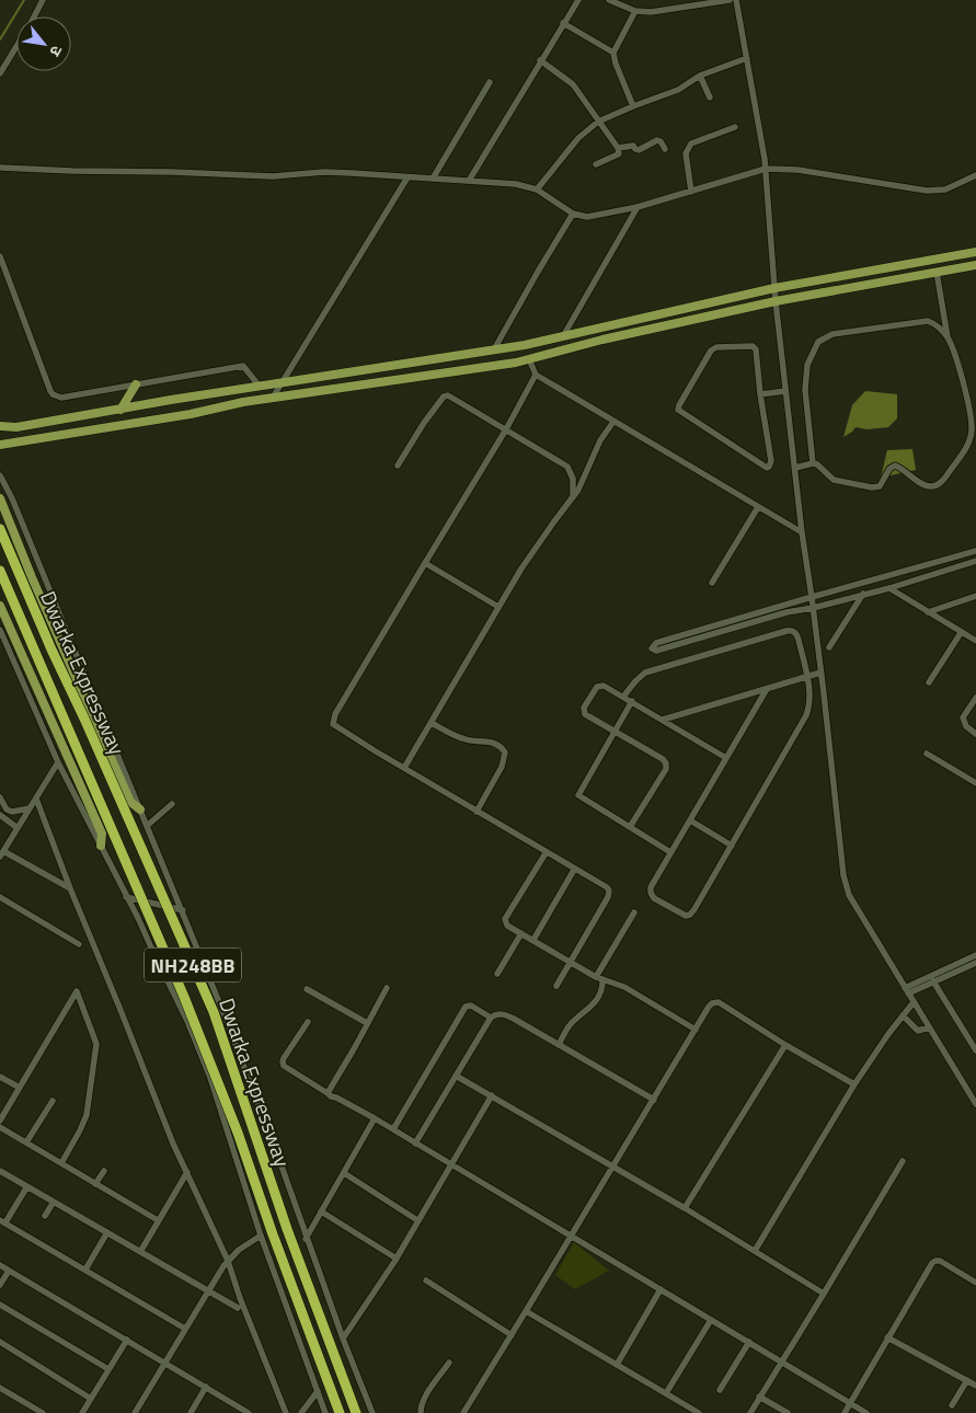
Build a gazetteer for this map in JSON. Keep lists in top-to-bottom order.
{
  "streets": {
    "highway": ["Dwarka Expressway", "NH248BB"]
  },
  "north": "bottom right"
}
